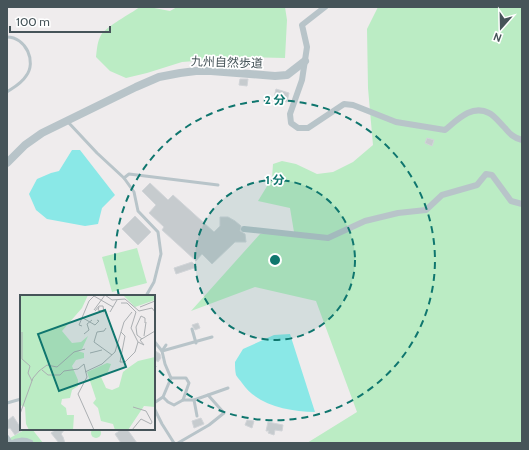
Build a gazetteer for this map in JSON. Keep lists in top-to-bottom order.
{
  "streets": {
    "street": ["九州自然歩道"]
  },
  "scale_bar": "100 m",
  "north": "bottom",
  "rings": ["2 分", "1 分"]
}
